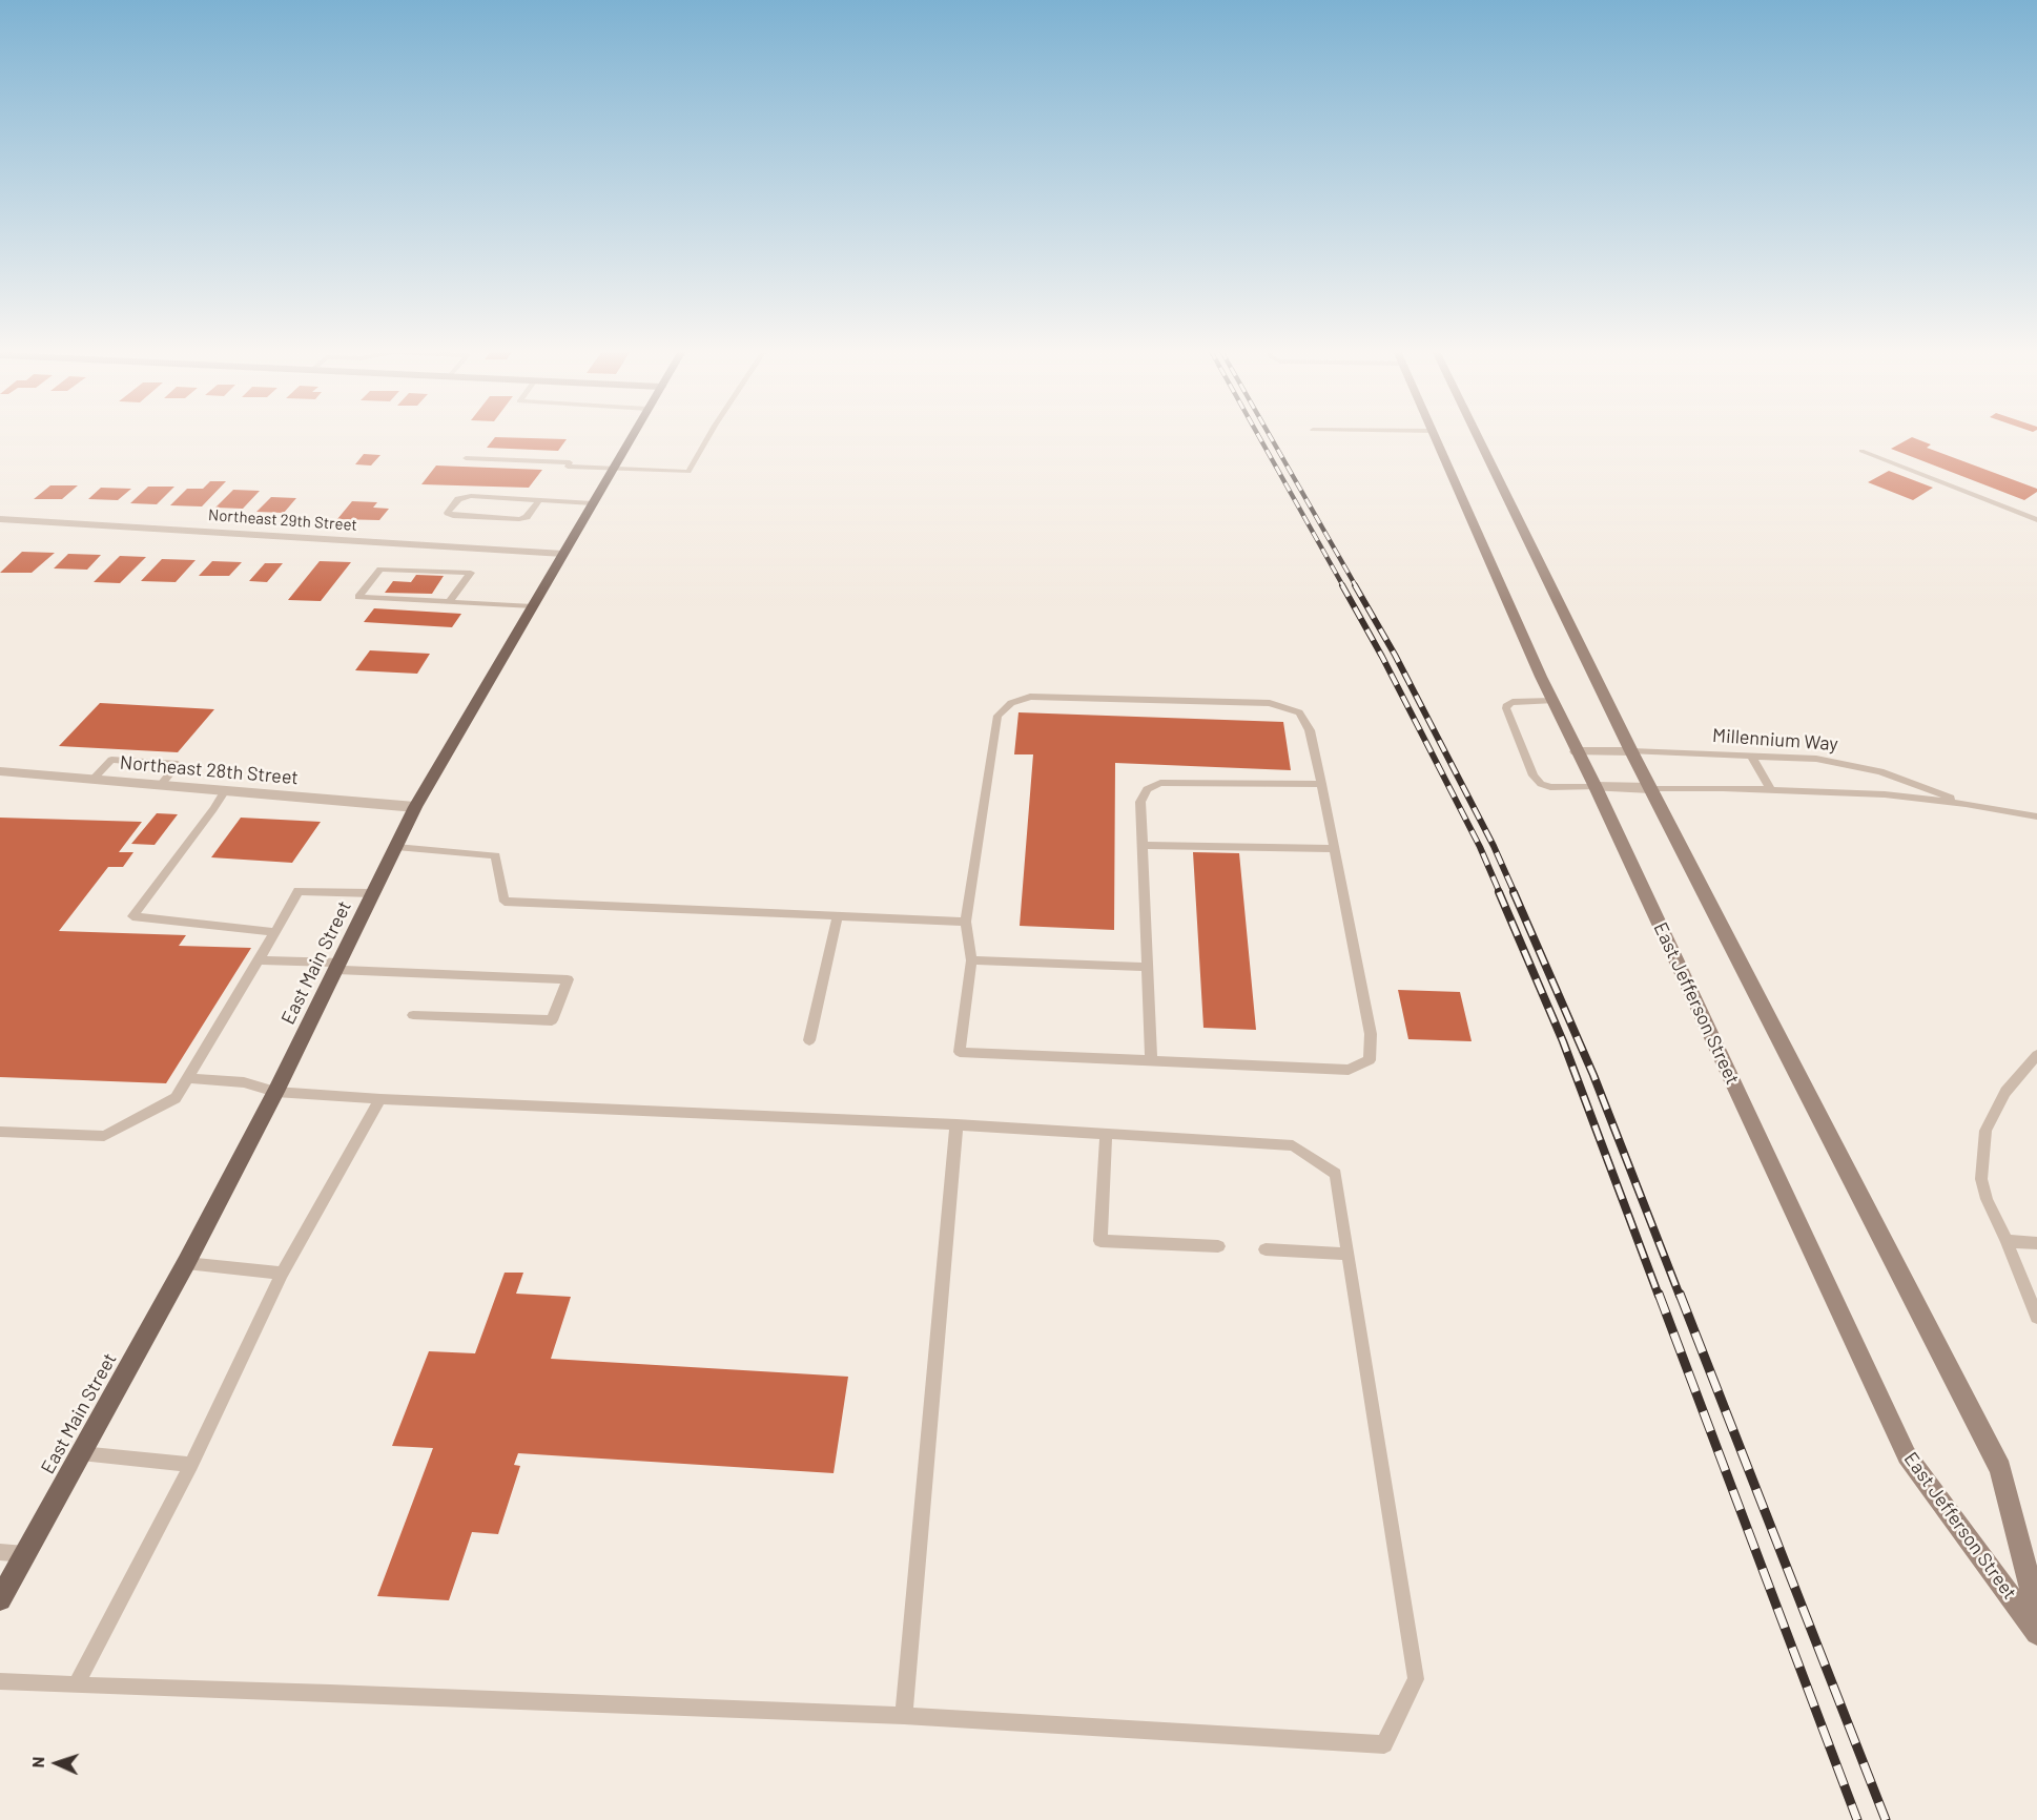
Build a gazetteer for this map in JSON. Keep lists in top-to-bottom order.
{
  "streets": {
    "main road": ["East Main Street", "East Jefferson Street"],
    "street": ["Northeast 29th Street", "Millennium Way", "Northeast 28th Street"]
  },
  "crossings": [
    ["Northeast 29th Street", "East Main Street"],
    ["Millennium Way", "East Jefferson Street"],
    ["Northeast 28th Street", "East Main Street"]
  ],
  "north": "left"
}
